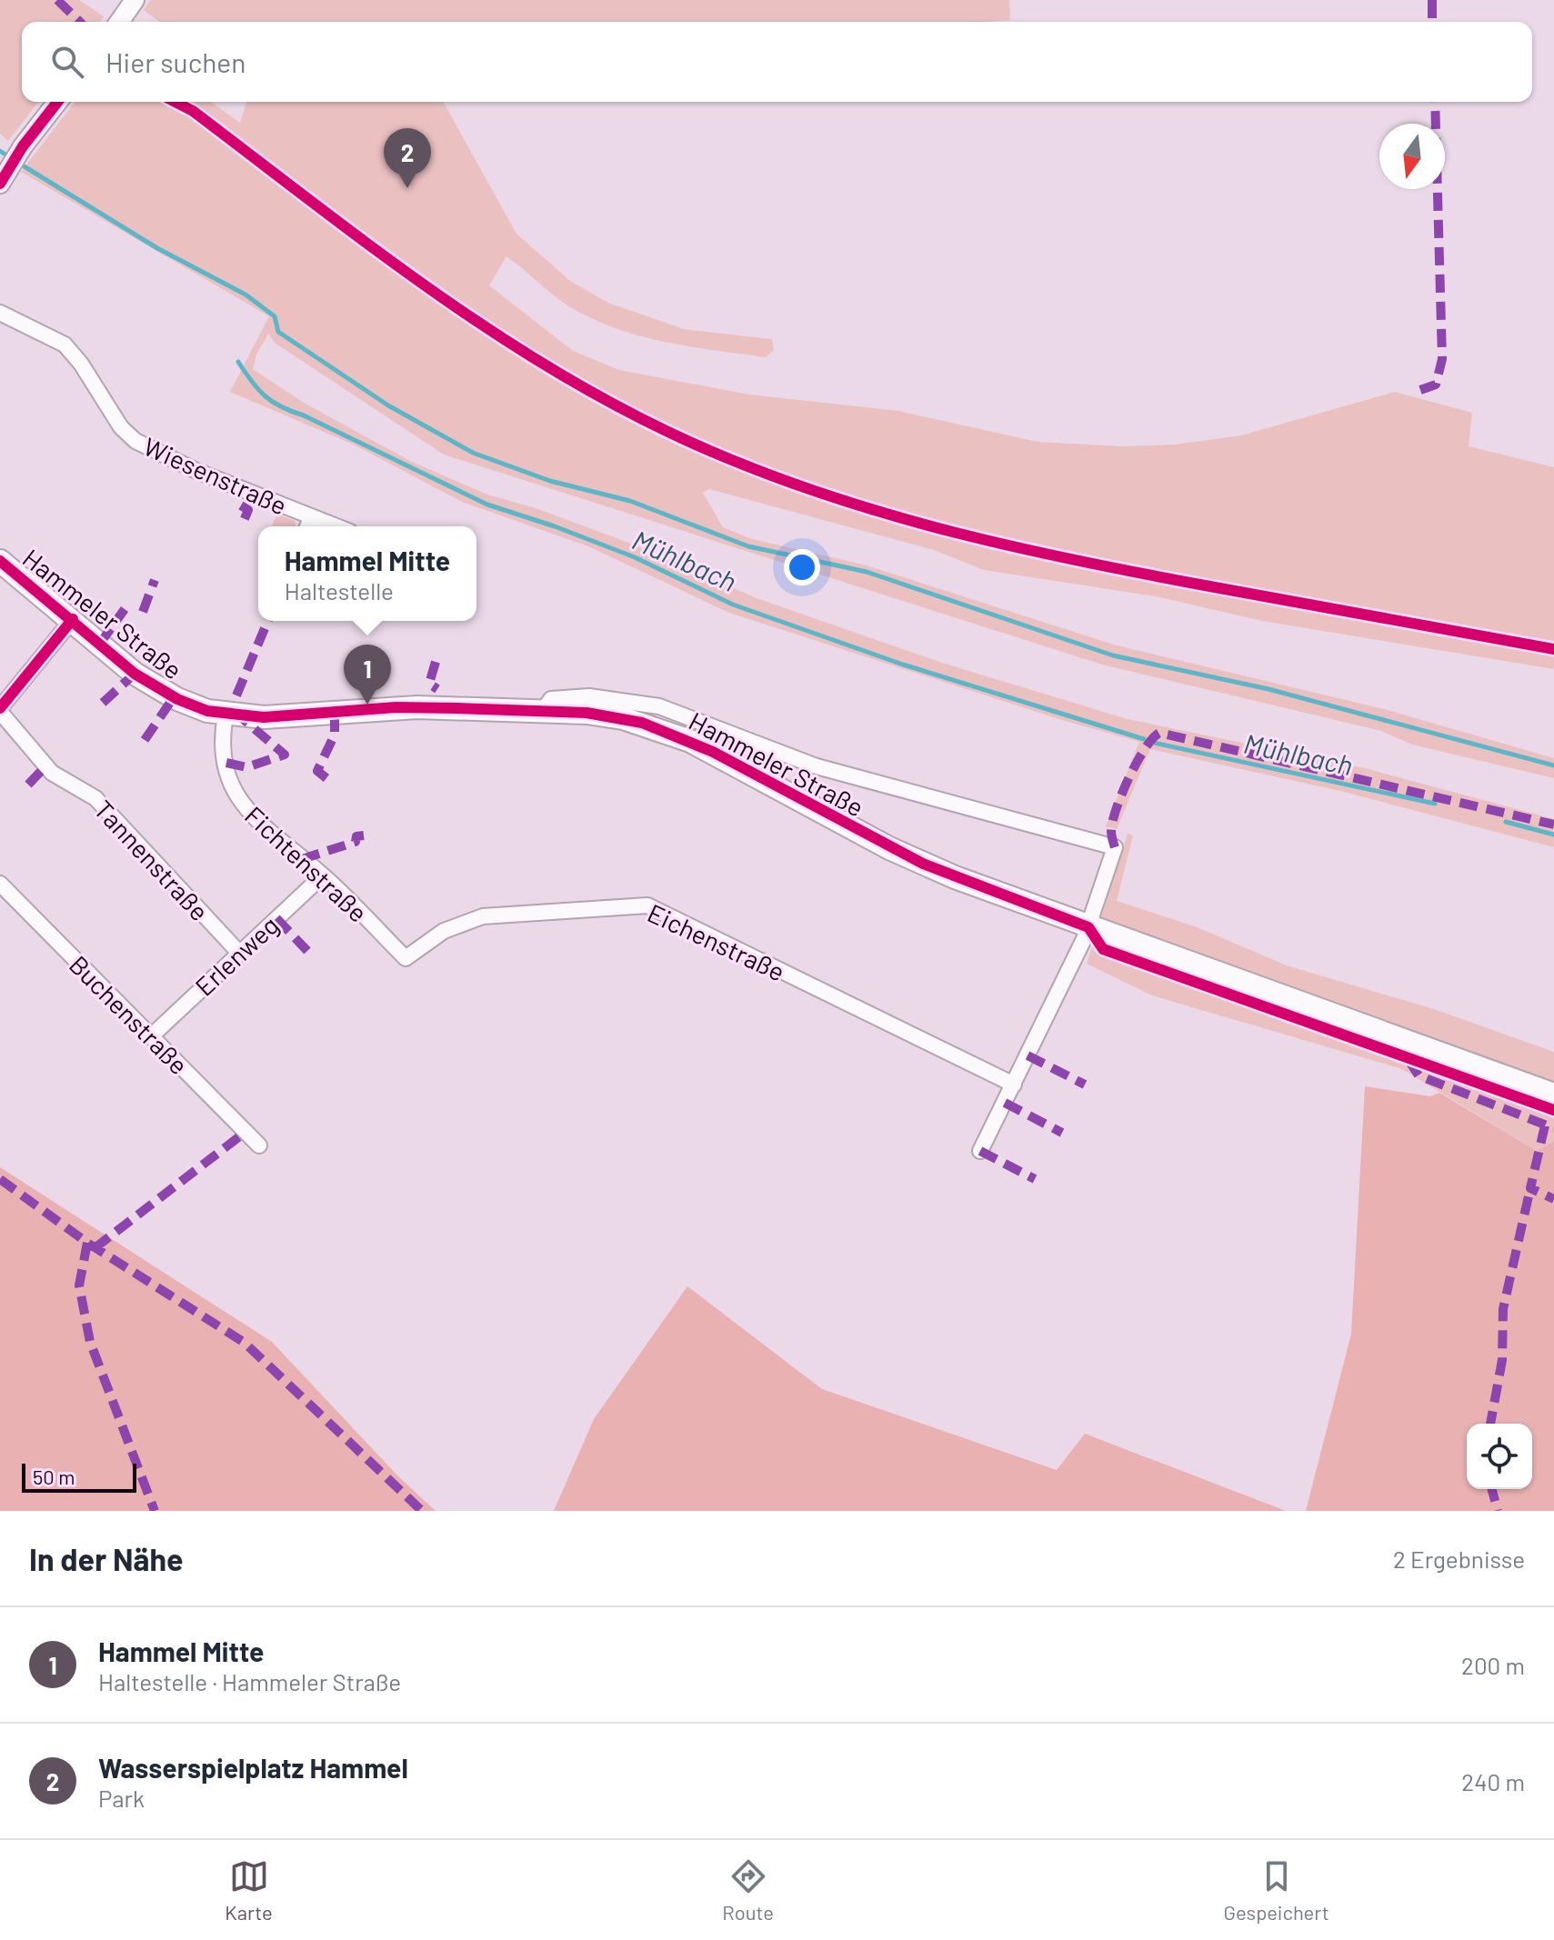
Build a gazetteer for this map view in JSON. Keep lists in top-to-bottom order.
{
  "streets": {
    "main road": ["Hammeler Straße"],
    "street": [
      "Wiesenstraße",
      "Tannenstraße",
      "Fichtenstraße",
      "Eichenstraße",
      "Erlenweg",
      "Buchenstraße"
    ]
  },
  "crossings": [
    ["Hammeler Straße", "Fichtenstraße"],
    ["Tannenstraße", "Erlenweg"],
    ["Fichtenstraße", "Eichenstraße"],
    ["Fichtenstraße", "Erlenweg"],
    ["Erlenweg", "Buchenstraße"]
  ],
  "water": ["Mühlbach"],
  "scale_bar": "50 m",
  "north": "bottom",
  "page": {
    "search": "Hier suchen",
    "pins": ["2", "1"],
    "popup": ["Hammel Mitte", "Haltestelle"],
    "scale": "50 m",
    "heading": ["In der Nähe", "2 Ergebnisse"],
    "list": [
      {
        "mark": "1",
        "name": "Hammel Mitte",
        "note": "Haltestelle · Hammeler Straße",
        "value": "200 m"
      },
      {
        "mark": "2",
        "name": "Wasserspielplatz Hammel",
        "note": "Park",
        "value": "240 m"
      }
    ],
    "nav": ["Karte", "Route", "Gespeichert"]
  }
}
